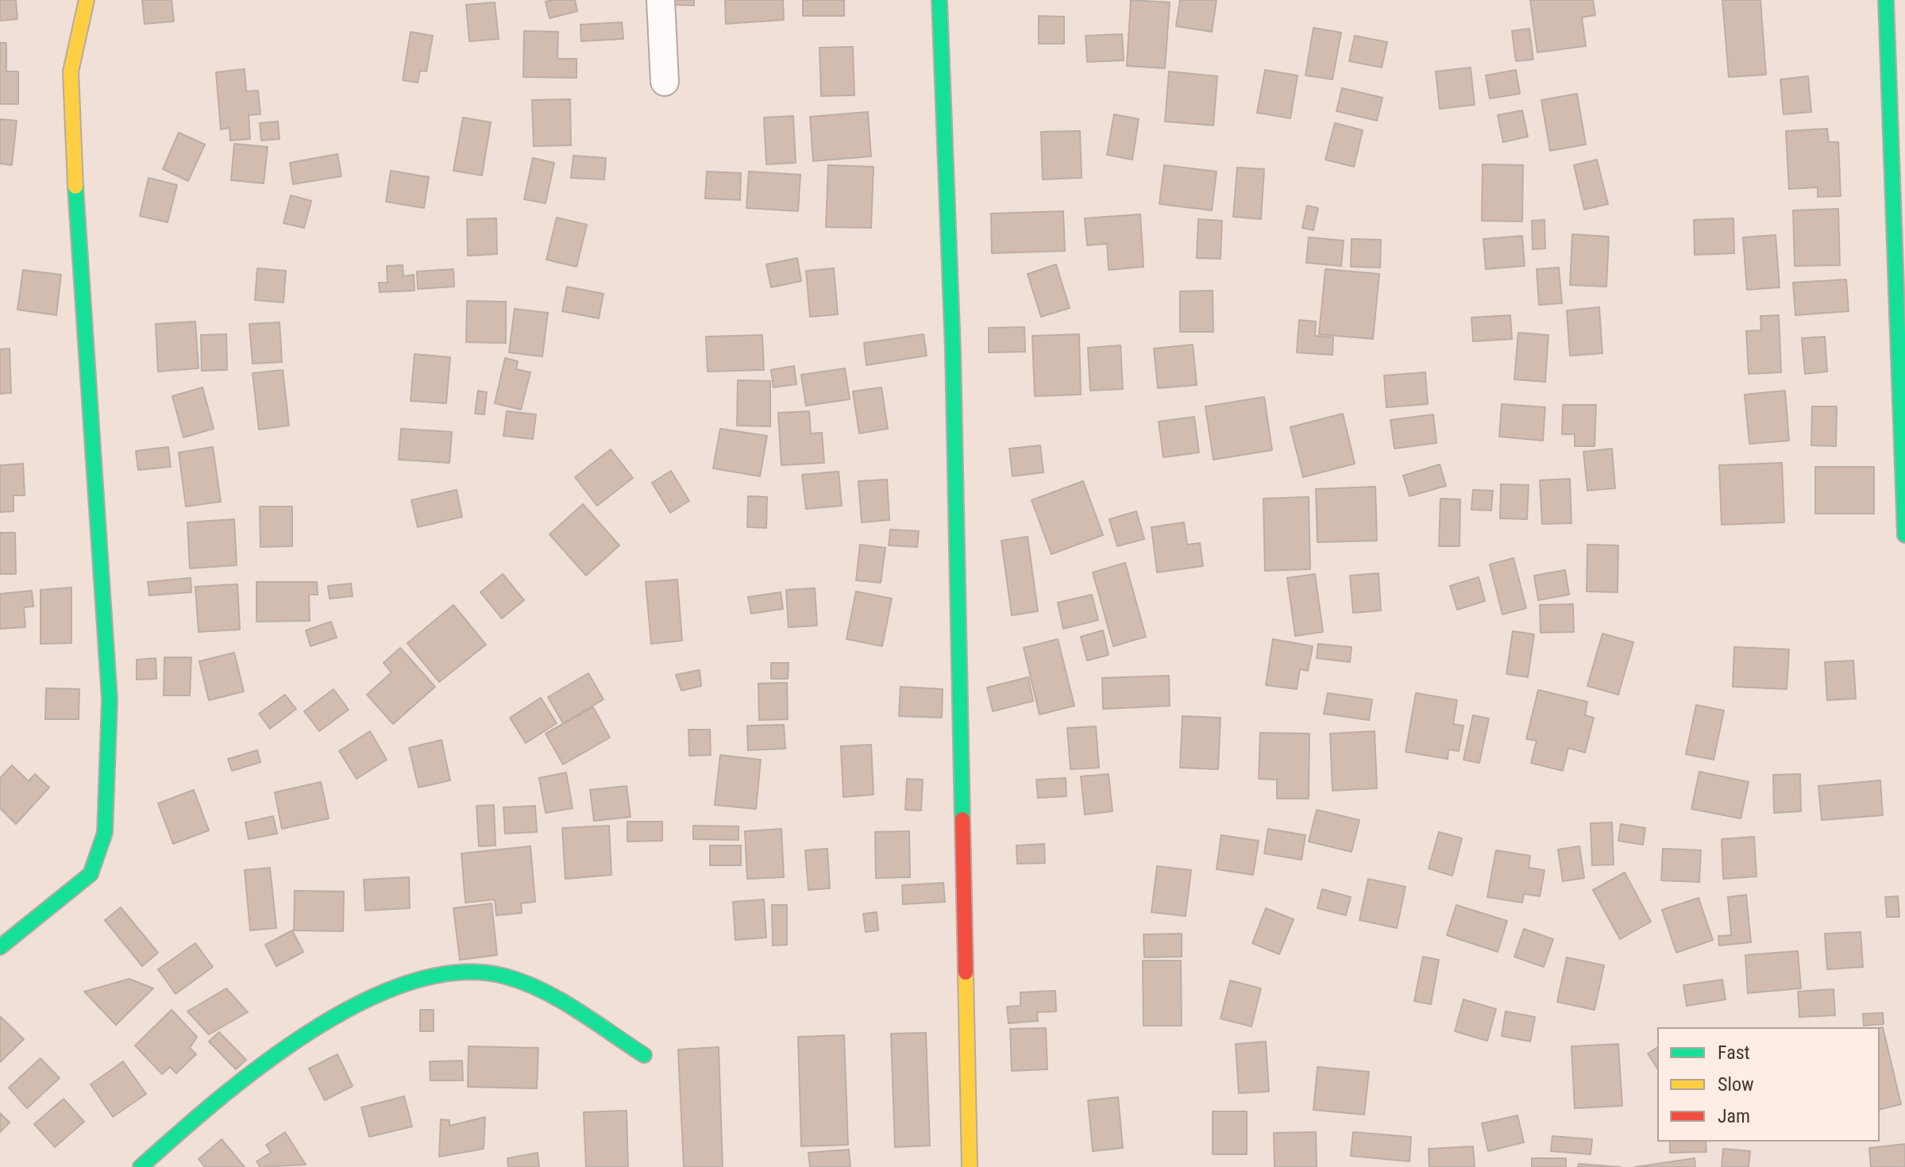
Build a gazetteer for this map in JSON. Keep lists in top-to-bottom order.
{
  "legend": ["Fast", "Slow", "Jam"]
}
